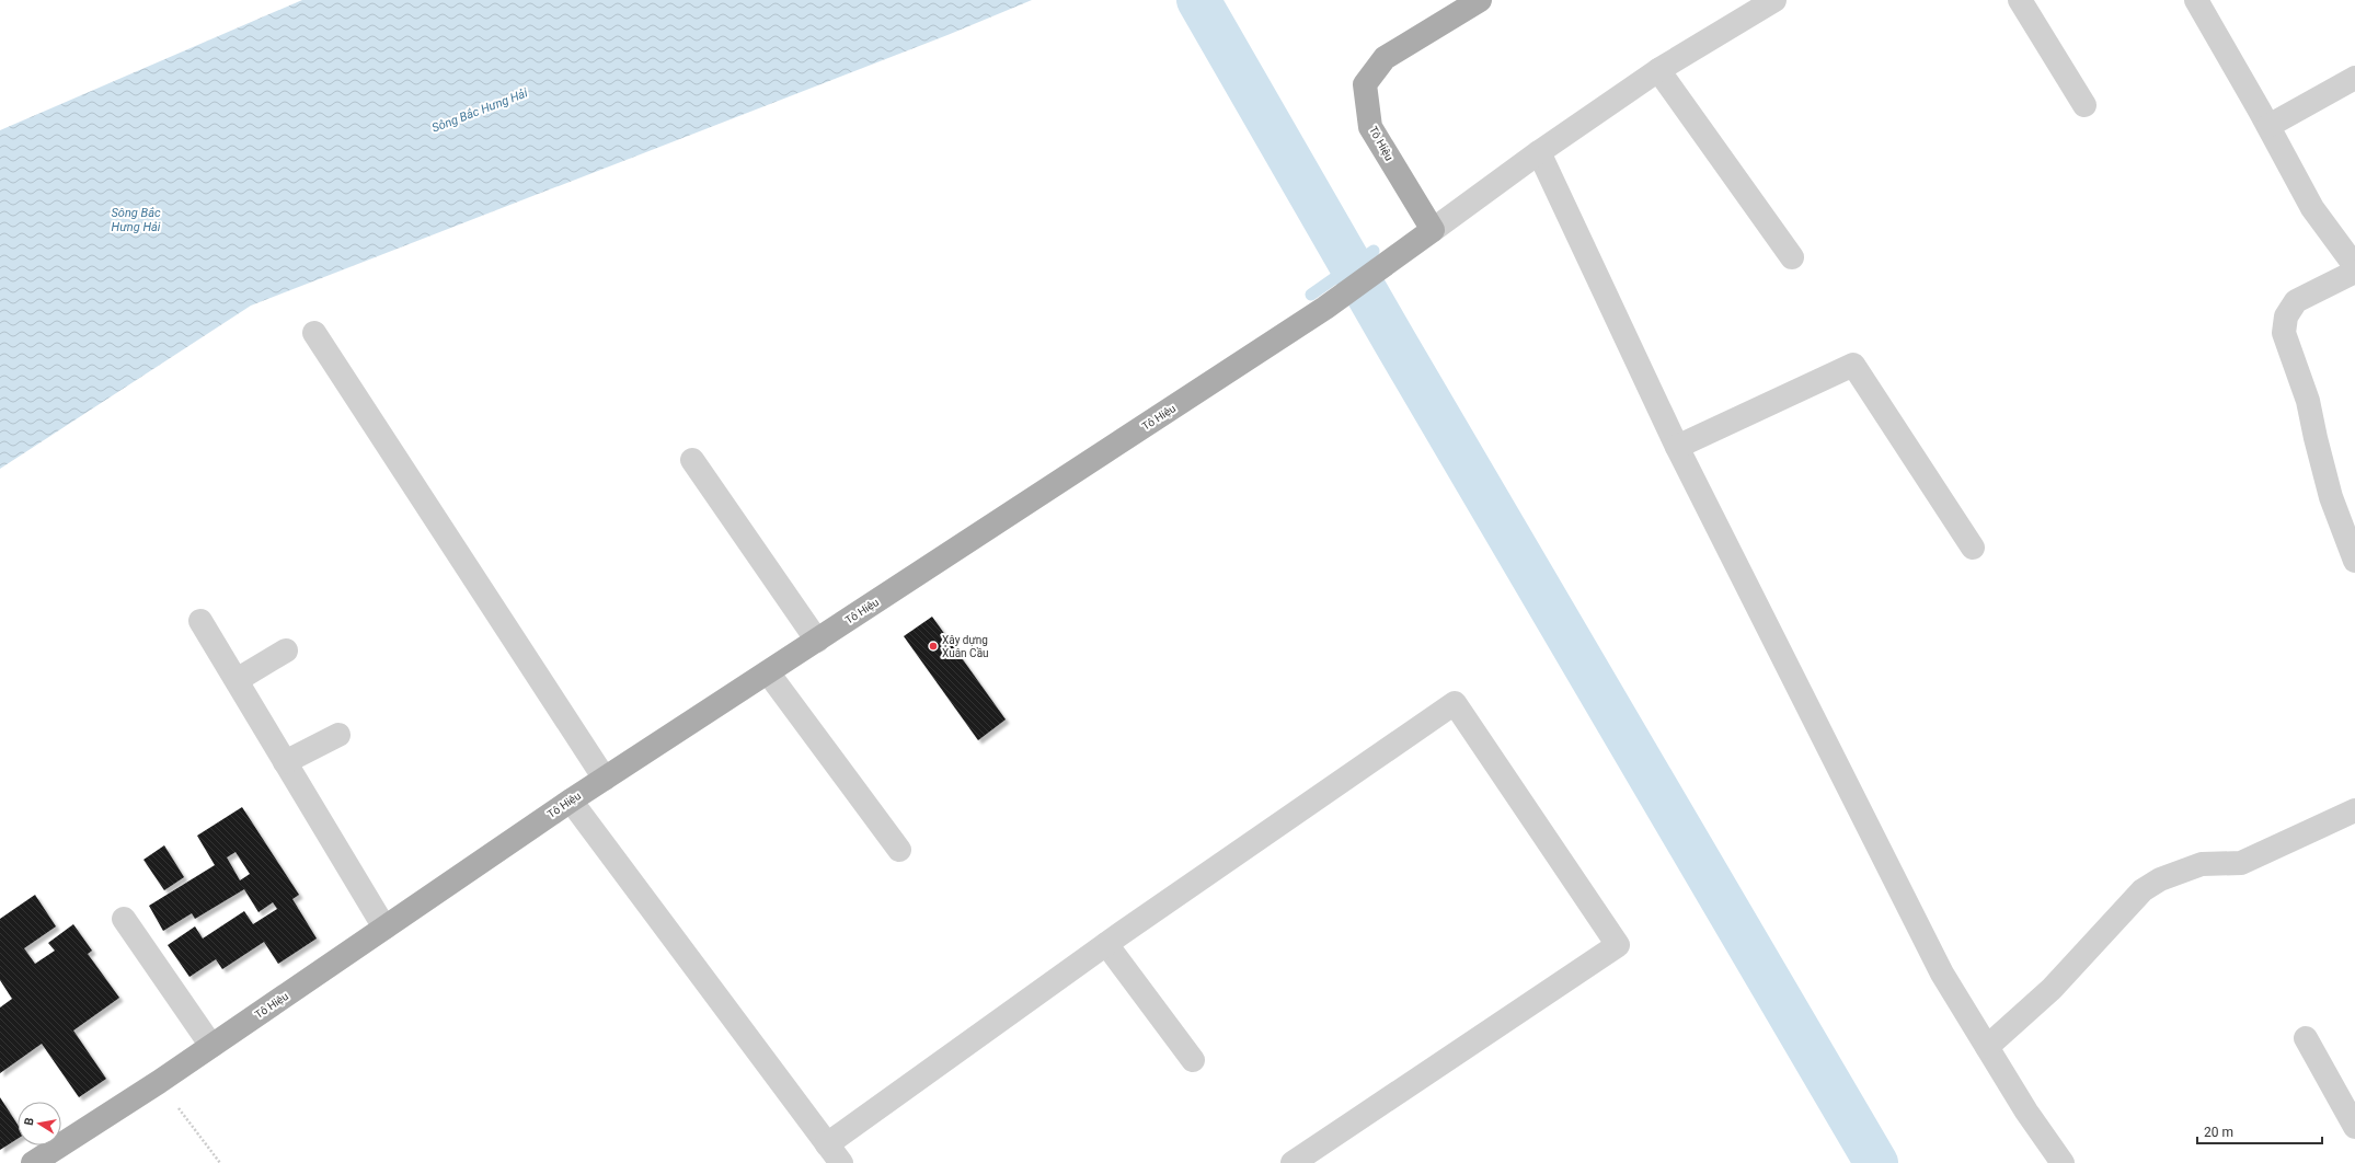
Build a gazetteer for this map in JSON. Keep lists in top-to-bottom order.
{
  "streets": {
    "main road": ["Tô Hiệu"]
  },
  "water": ["Sông Bắc Hưng Hải"],
  "places": ["Xây dựng Xuân Cầu"],
  "scale_bar": "20 m",
  "north": "left"
}
